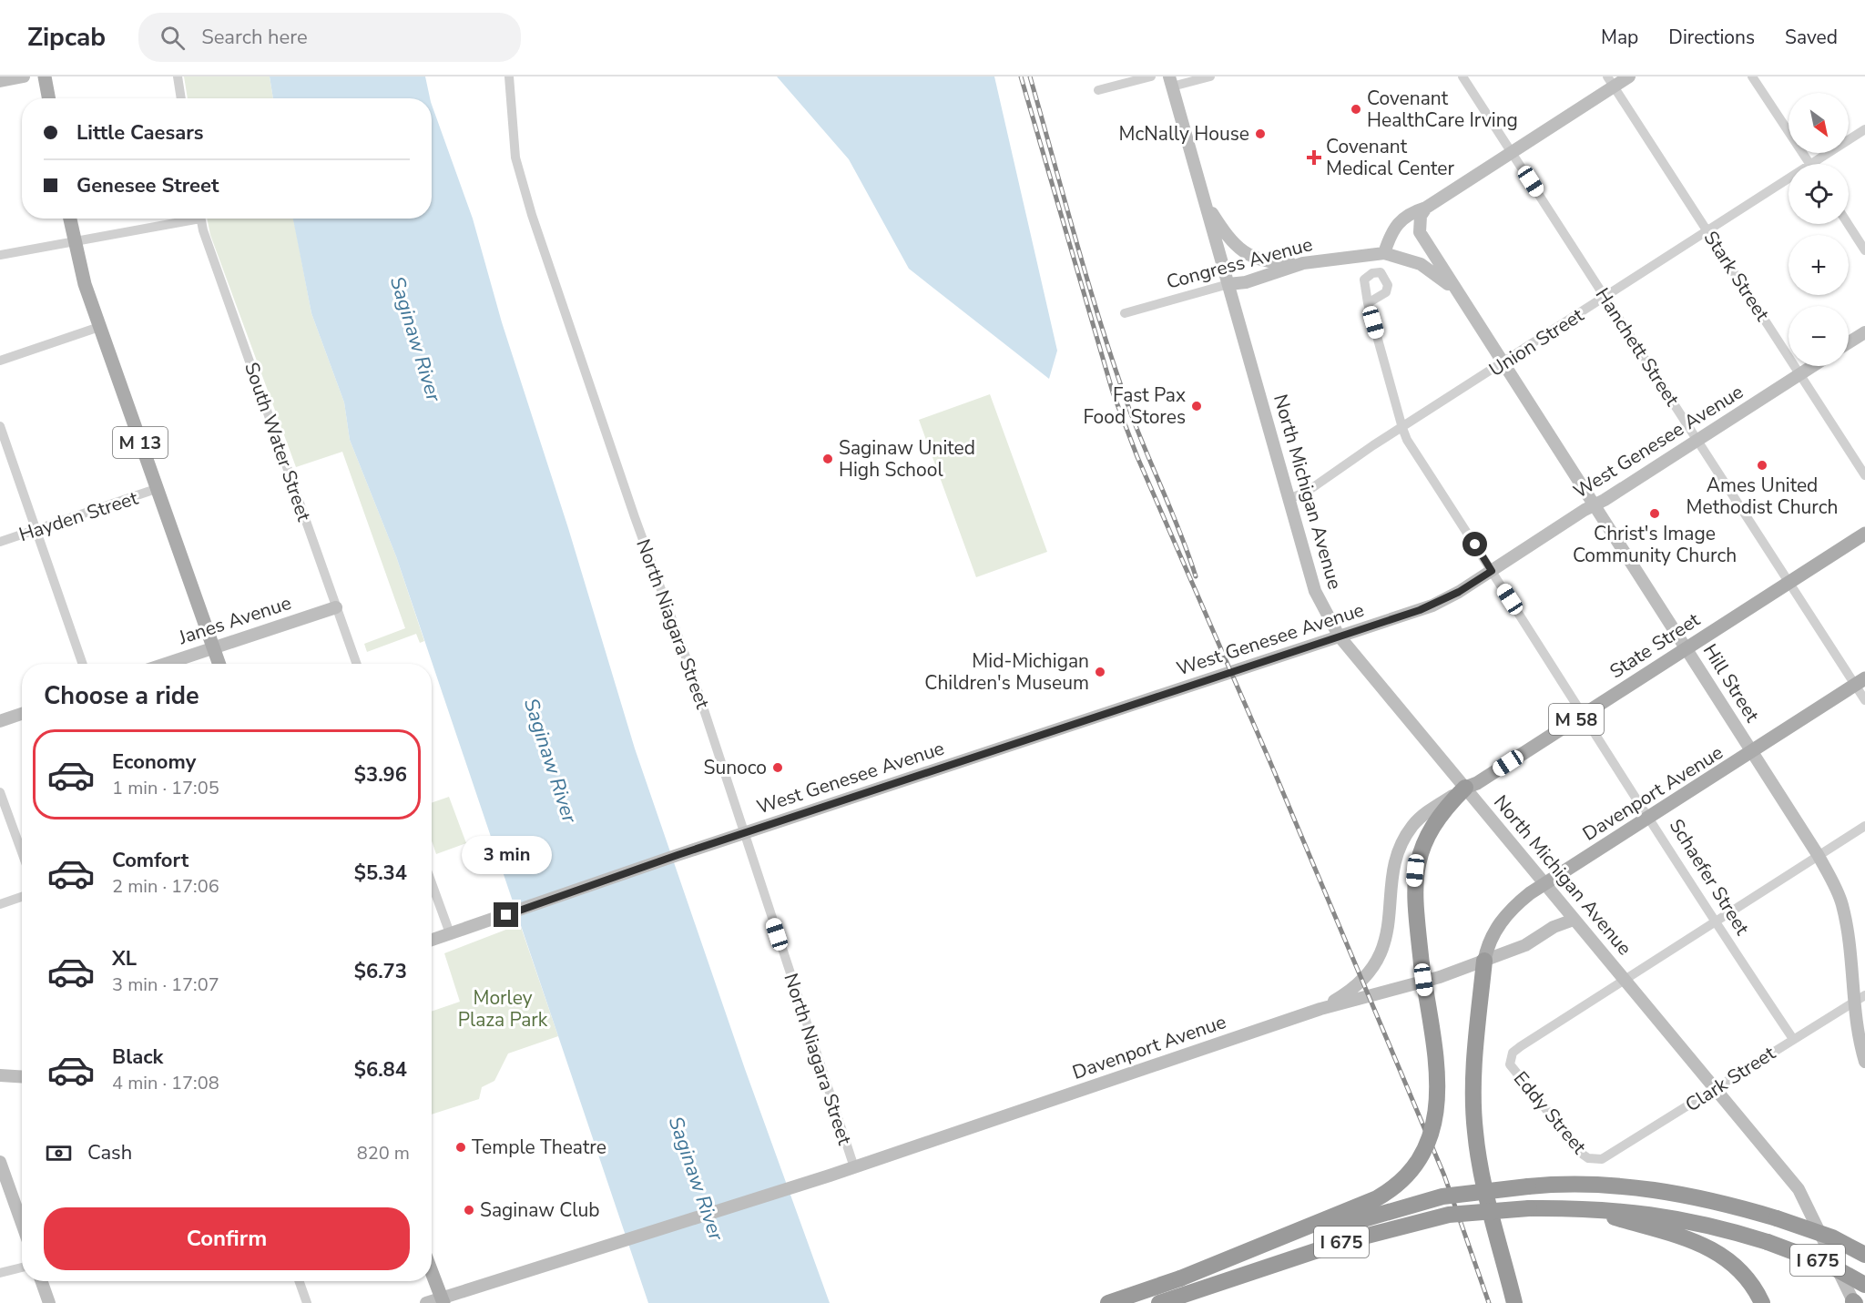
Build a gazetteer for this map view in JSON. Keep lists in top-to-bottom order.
{
  "streets": {
    "highway": ["I 675"],
    "main road": [
      "Congress Avenue",
      "West Genesee Avenue",
      "M 13",
      "North Michigan Avenue",
      "Janes Avenue",
      "State Street",
      "Hill Street",
      "M 58",
      "Davenport Avenue"
    ],
    "street": [
      "Stark Street",
      "Union Street",
      "Hanchett Street",
      "South Water Street",
      "Hayden Street",
      "North Niagara Street",
      "Schaefer Street",
      "Clark Street",
      "Eddy Street"
    ]
  },
  "crossings": [
    ["Congress Avenue", "North Michigan Avenue"],
    ["Congress Avenue", "Hill Street"],
    ["Stark Street", "Union Street"],
    ["Stark Street", "West Genesee Avenue"],
    ["Union Street", "Hanchett Street"],
    ["Union Street", "North Michigan Avenue"],
    ["Union Street", "Hill Street"],
    ["Union Street", "Schaefer Street"],
    ["Hanchett Street", "West Genesee Avenue"],
    ["Hanchett Street", "State Street"],
    ["Hanchett Street", "Davenport Avenue"],
    ["South Water Street", "Janes Avenue"],
    ["West Genesee Avenue", "North Michigan Avenue"],
    ["West Genesee Avenue", "North Niagara Street"],
    ["West Genesee Avenue", "Hill Street"],
    ["West Genesee Avenue", "Schaefer Street"],
    ["M 13", "Hayden Street"],
    ["M 13", "Janes Avenue"],
    ["North Michigan Avenue", "State Street"],
    ["North Michigan Avenue", "Davenport Avenue"],
    ["North Michigan Avenue", "Clark Street"],
    ["North Michigan Avenue", "Eddy Street"],
    ["North Niagara Street", "Davenport Avenue"],
    ["State Street", "Hill Street"],
    ["State Street", "Schaefer Street"],
    ["Hill Street", "Davenport Avenue"],
    ["Hill Street", "Clark Street"],
    ["Davenport Avenue", "Schaefer Street"],
    ["Schaefer Street", "Clark Street"],
    ["Clark Street", "Eddy Street"]
  ],
  "water": ["Saginaw River"],
  "parks": ["Morley Plaza Park"],
  "places": {
    "other": [
      "Covenant HealthCare Irving",
      "McNally House",
      "Fast Pax Food Stores",
      "Saginaw United High School",
      "Ames United Methodist Church",
      "Christ's Image Community Church",
      "Mid-Michigan Children's Museum",
      "Sunoco",
      "Temple Theatre",
      "Saginaw Club"
    ],
    "health": ["Covenant Medical Center"]
  },
  "north": "bottom right",
  "page": {
    "header": "Zipcab",
    "search": "Search here",
    "nav": ["Map", "Directions", "Saved"],
    "map_buttons": ["+", "−"],
    "banner": ["Little Caesars", "Genesee Street"],
    "heading": "Choose a ride",
    "list": [
      {
        "name": "Economy",
        "note": "1 min · 17:05",
        "value": "$3.96"
      },
      {
        "name": "Comfort",
        "note": "2 min · 17:06",
        "value": "$5.34"
      },
      {
        "name": "XL",
        "note": "3 min · 17:07",
        "value": "$6.73"
      },
      {
        "name": "Black",
        "note": "4 min · 17:08",
        "value": "$6.84"
      }
    ],
    "bubble": "3 min",
    "pay": ["Cash", "820 m"],
    "buttons": "Confirm"
  }
}
